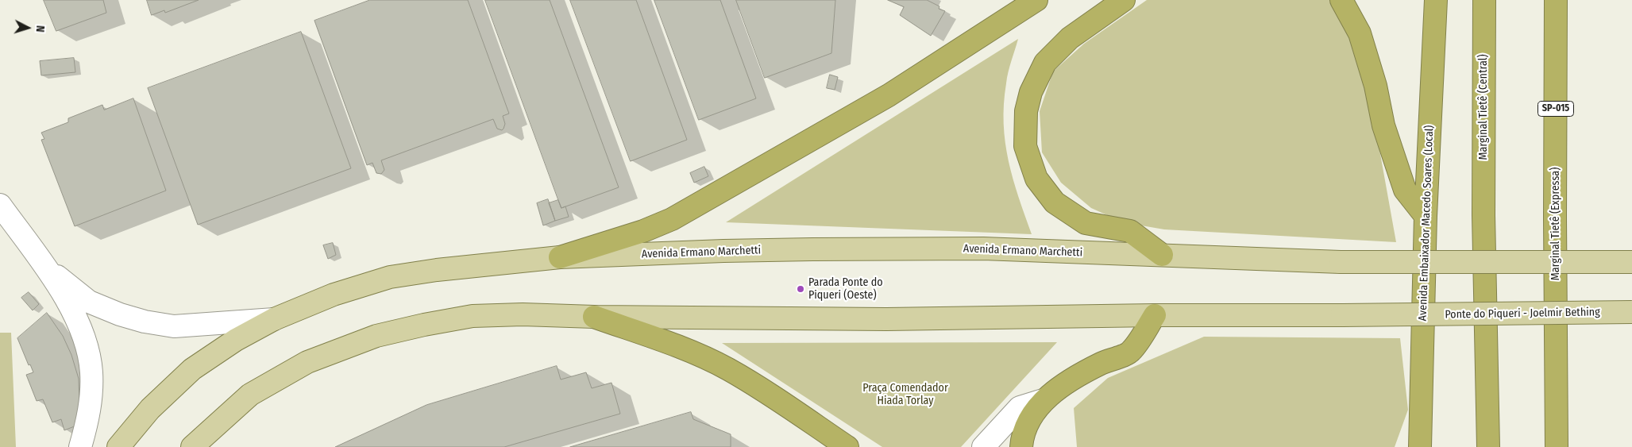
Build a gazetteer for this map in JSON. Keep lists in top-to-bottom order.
{
  "streets": {
    "highway": [
      "Marginal Tietê (Central)",
      "SP-015",
      "Avenida Embaixador Macedo Soares (Local)",
      "Marginal Tietê (Expressa)"
    ],
    "main road": ["Avenida Ermano Marchetti", "Ponte do Piqueri - Joelmir Bething"]
  },
  "parks": ["Praça Comendador Hiada Torlay"],
  "places": ["Parada Ponte do Piqueri (Oeste)"],
  "north": "right"
}
